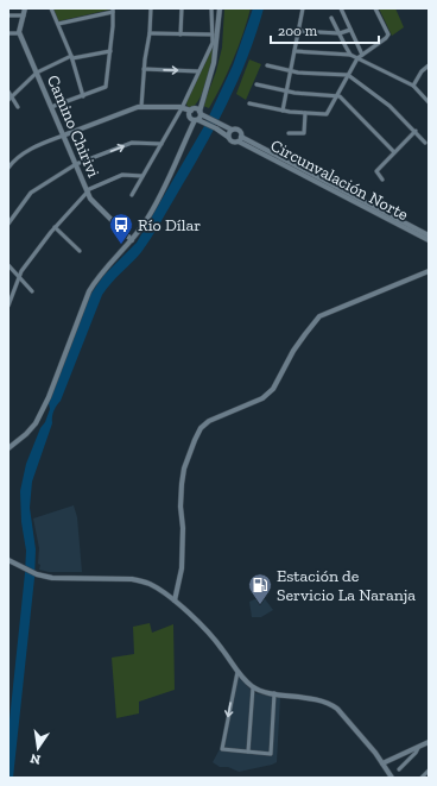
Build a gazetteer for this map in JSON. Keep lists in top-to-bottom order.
{
  "streets": {
    "street": ["Camino Chirivi", "Circunvalación Norte"]
  },
  "places": {
    "bus stop": ["Río Dílar"],
    "fuel station": ["Estación de Servicio La Naranja"]
  },
  "scale_bar": "200 m",
  "north": "bottom"
}
